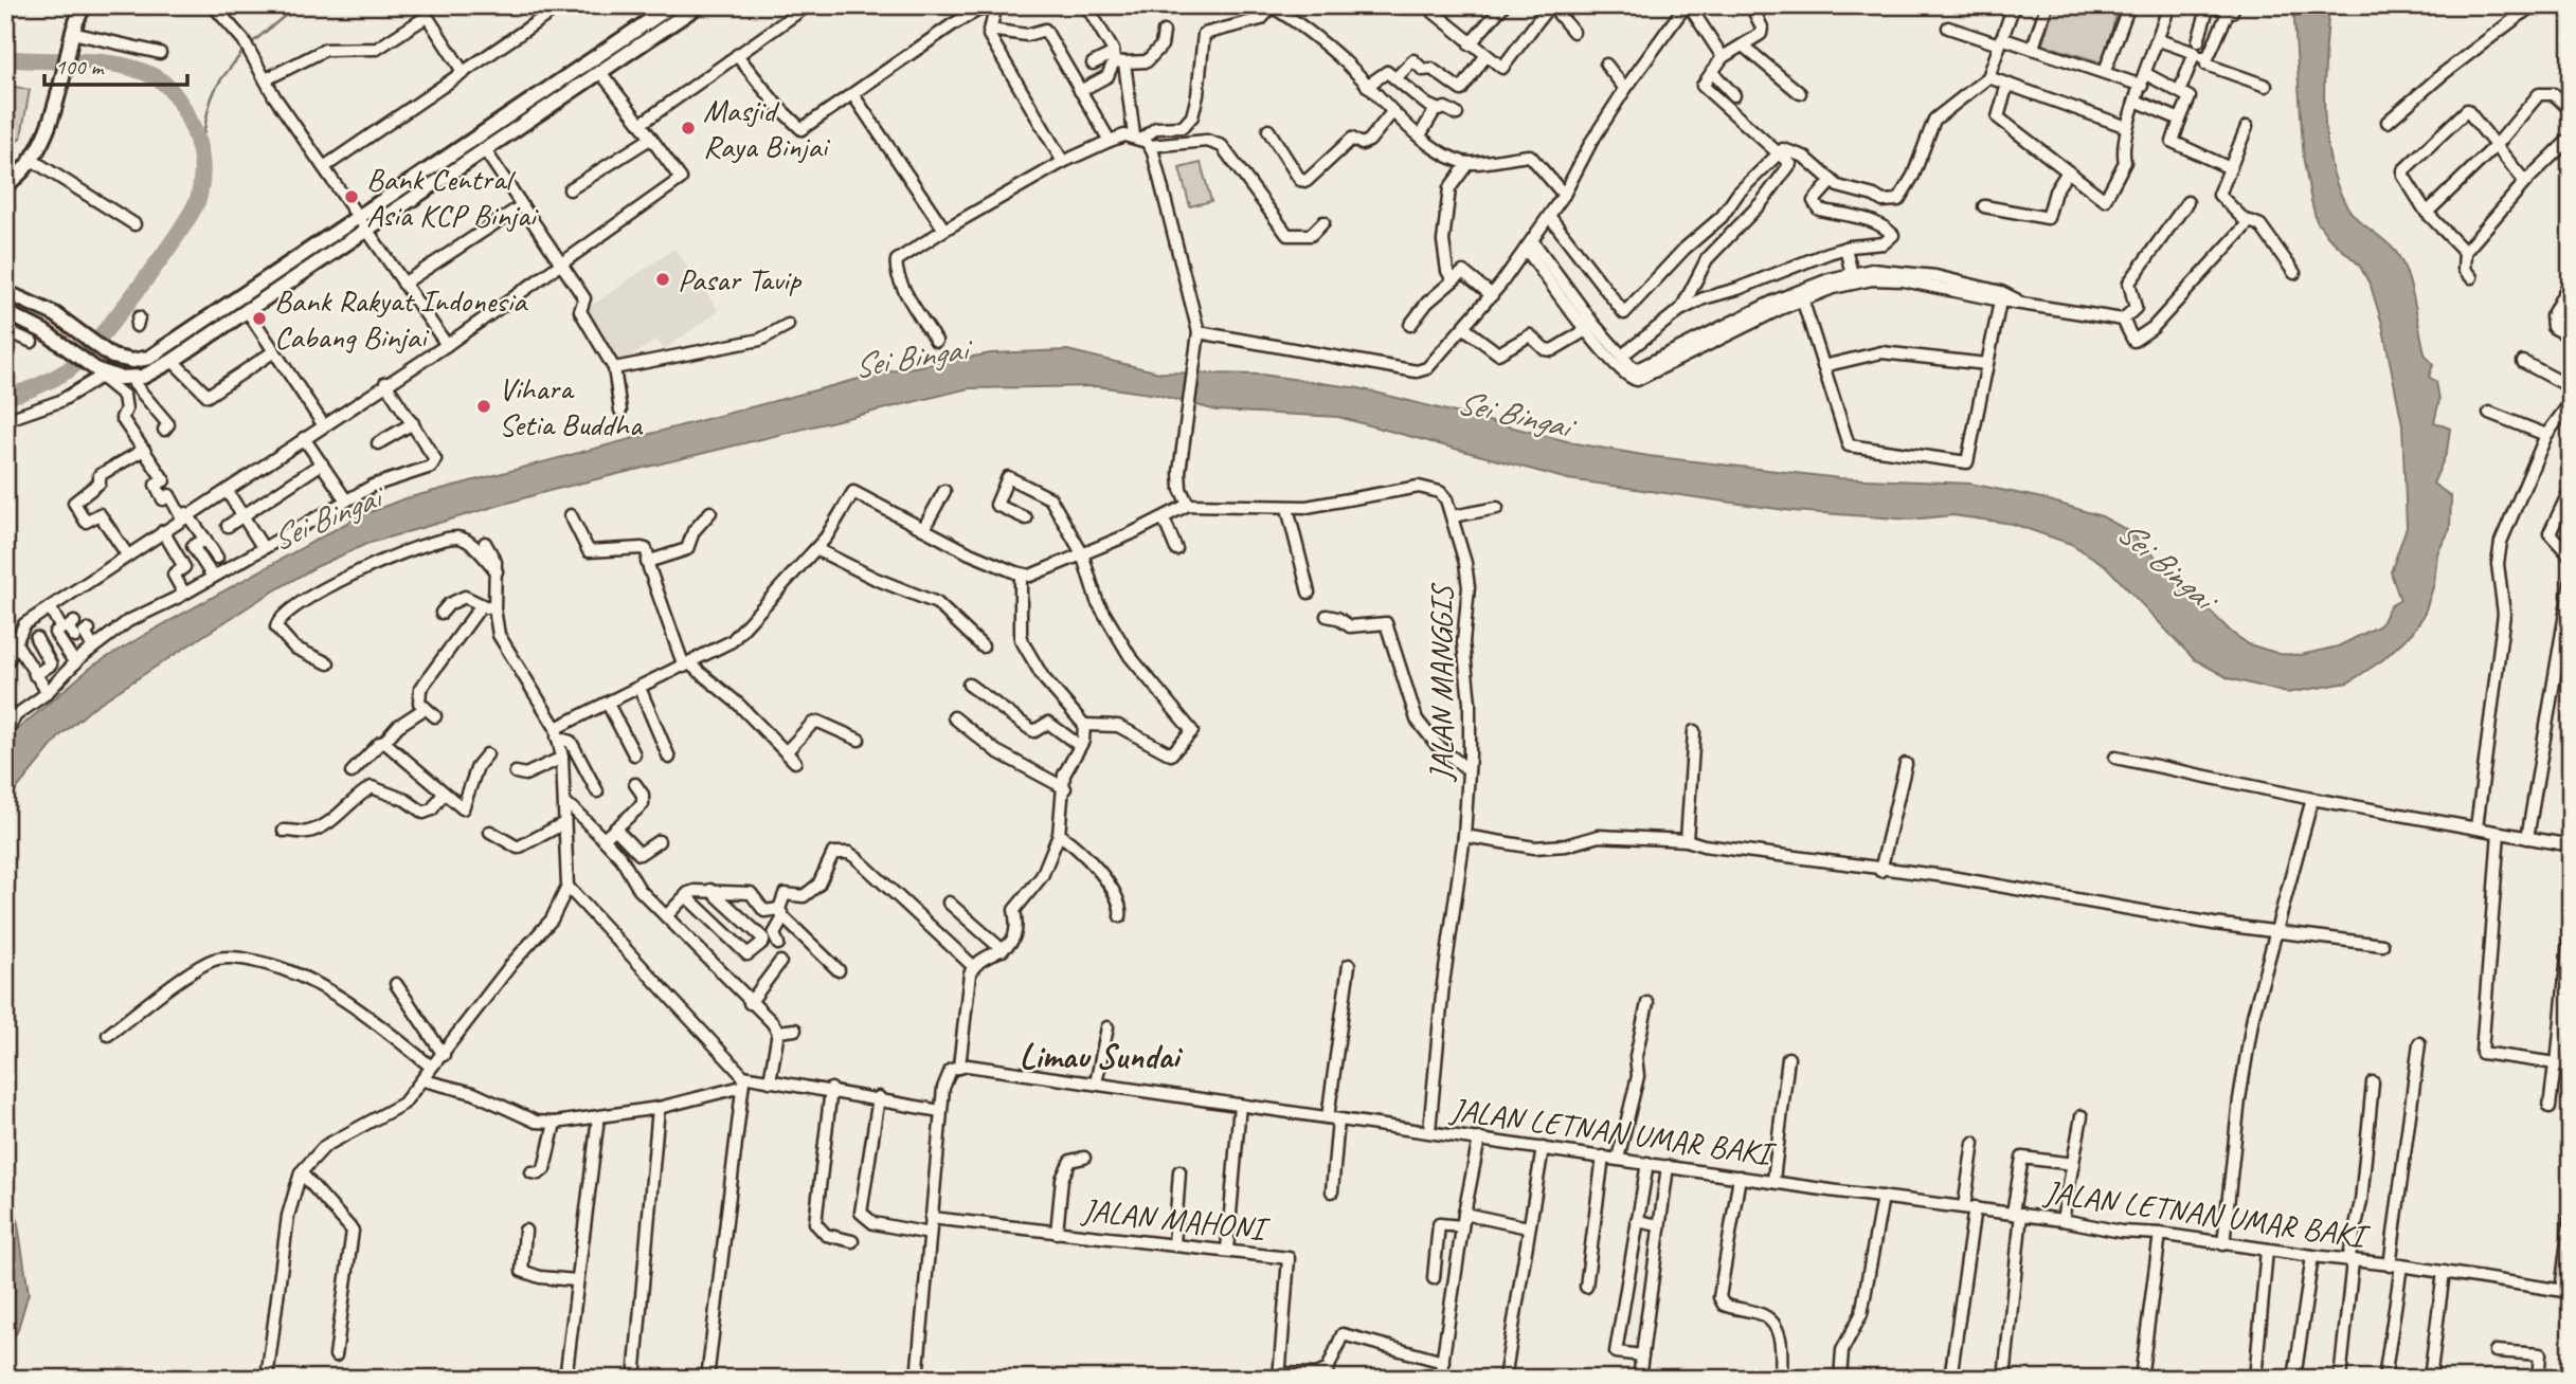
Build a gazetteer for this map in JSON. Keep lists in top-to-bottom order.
{
  "streets": {
    "street": ["JALAN MANGGIS", "JALAN LETNAN UMAR BAKI", "JALAN MAHONI"]
  },
  "crossings": [
    ["JALAN MANGGIS", "JALAN LETNAN UMAR BAKI"]
  ],
  "districts": ["Limau Sundai"],
  "water": ["Sei Bingai"],
  "places": [
    "Masjid Raya Binjai",
    "Bank Central Asia KCP Binjai",
    "Pasar Tavip",
    "Bank Rakyat Indonesia Cabang Binjai",
    "Vihara Setia Buddha"
  ],
  "scale_bar": "100 m"
}
